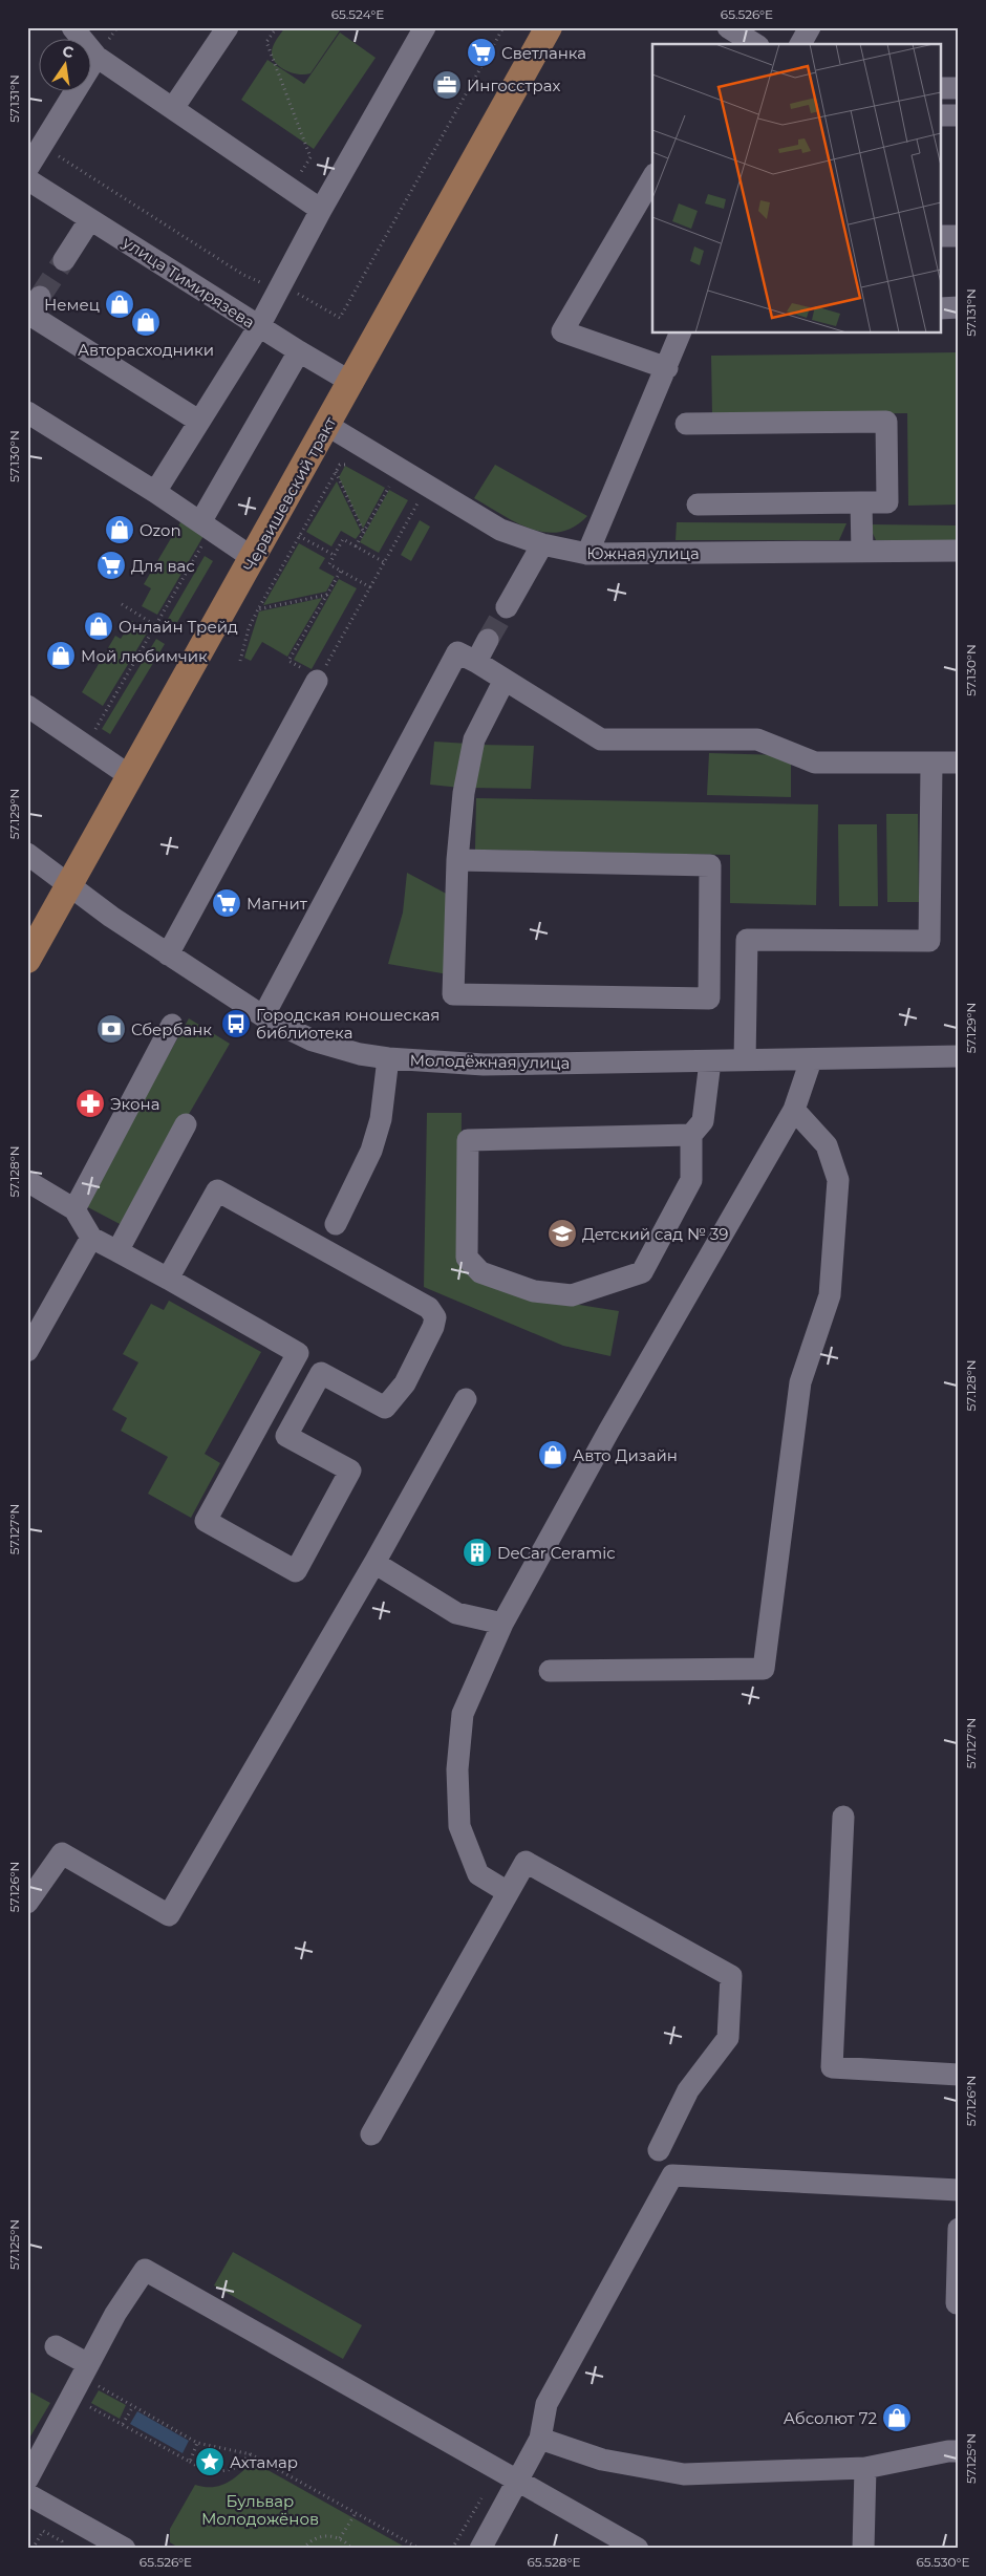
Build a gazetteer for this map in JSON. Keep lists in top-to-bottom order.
{
  "streets": {
    "main road": ["Червишевский тракт"],
    "street": ["улица Тимирязева", "Южная улица", "Молодёжная улица"]
  },
  "crossings": [
    ["улица Тимирязева", "Червишевский тракт"],
    ["Червишевский тракт", "Южная улица"],
    ["Червишевский тракт", "Молодёжная улица"]
  ],
  "parks": ["Бульвар Молодожёнов"],
  "places": {
    "supermarket": ["Светланка", "Для вас", "Магнит"],
    "office": ["Ингосстрах"],
    "shop": [
      "Немец",
      "Авторасходники",
      "Ozon",
      "Онлайн Трейд",
      "Мой любимчик",
      "Авто Дизайн",
      "Абсолют 72"
    ],
    "bus stop": ["Городская юношеская библиотека"],
    "bank": ["Сбербанк"],
    "pharmacy": ["Экона"],
    "school or university": ["Детский сад № 39"],
    "building": ["DeCar Ceramic"],
    "place": ["Ахтамар"]
  },
  "north": "top",
  "coordinates": [
    "65.524°E",
    "65.526°E",
    "57.131°N",
    "57.130°N",
    "57.129°N",
    "57.128°N",
    "57.127°N",
    "57.126°N",
    "57.125°N",
    "65.528°E",
    "65.530°E"
  ]
}
